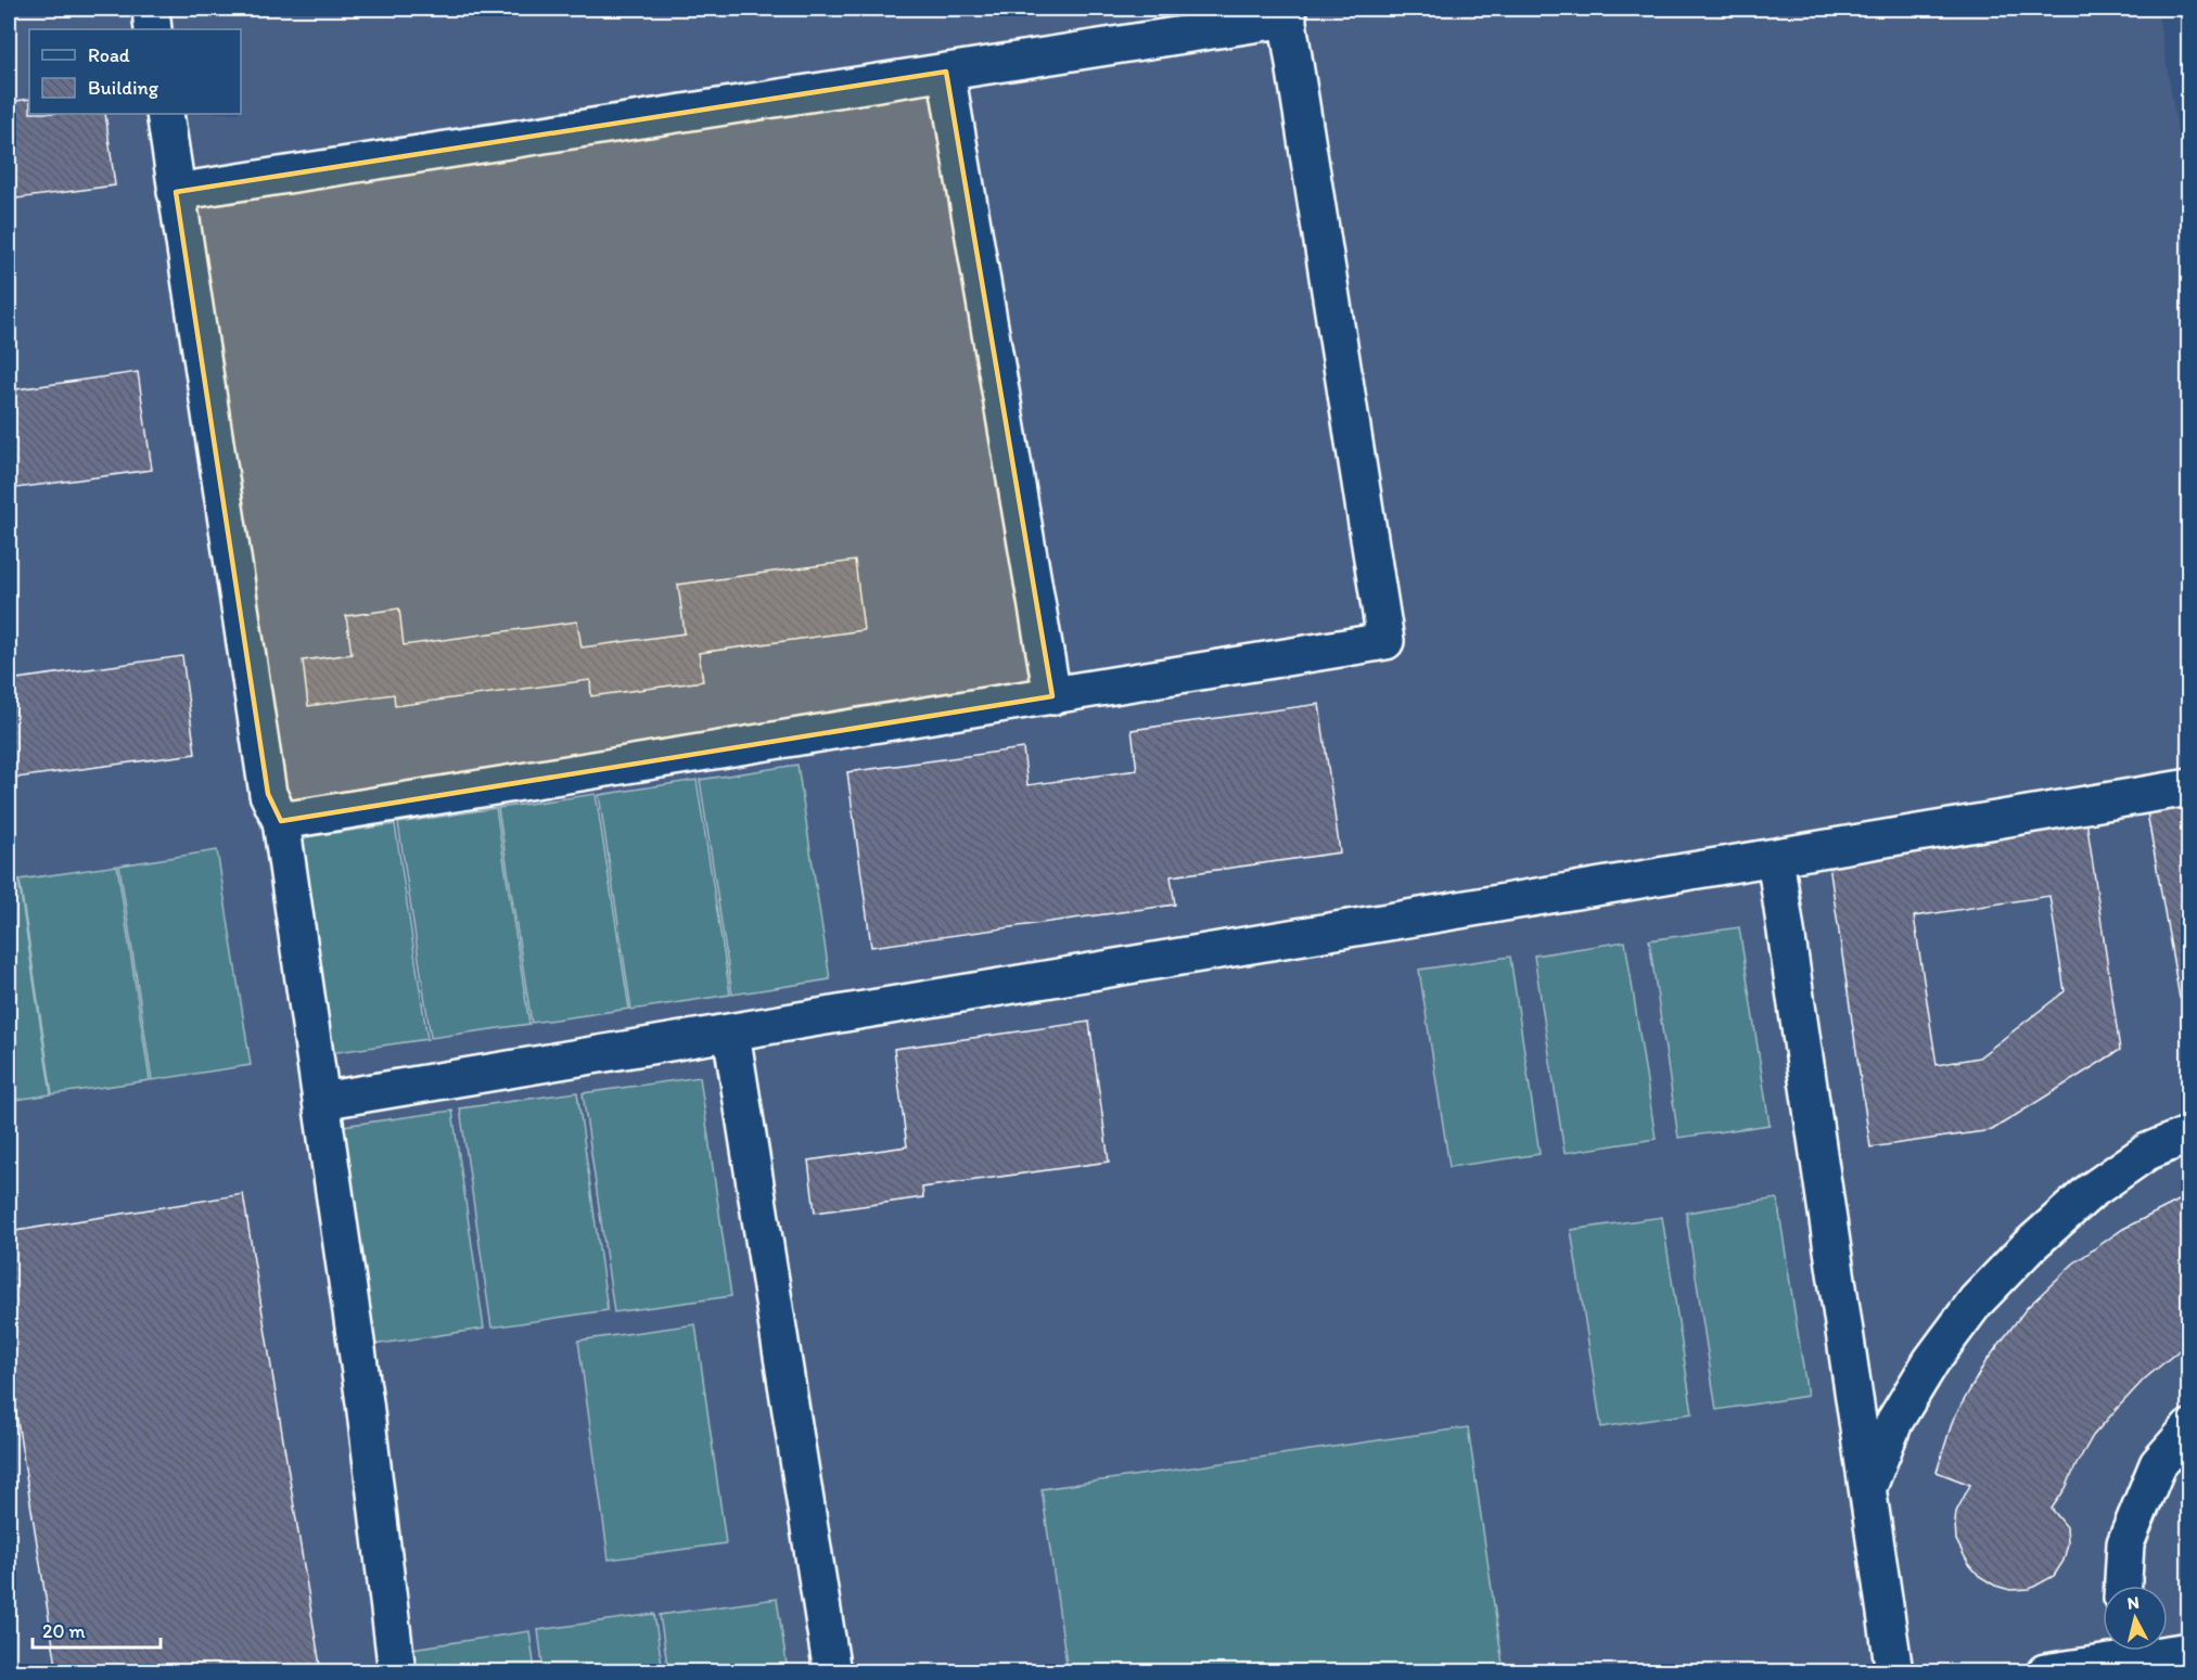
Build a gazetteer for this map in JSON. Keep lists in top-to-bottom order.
{
  "legend": ["Road", "Building"],
  "scale_bar": "20 m",
  "north": "top"
}
